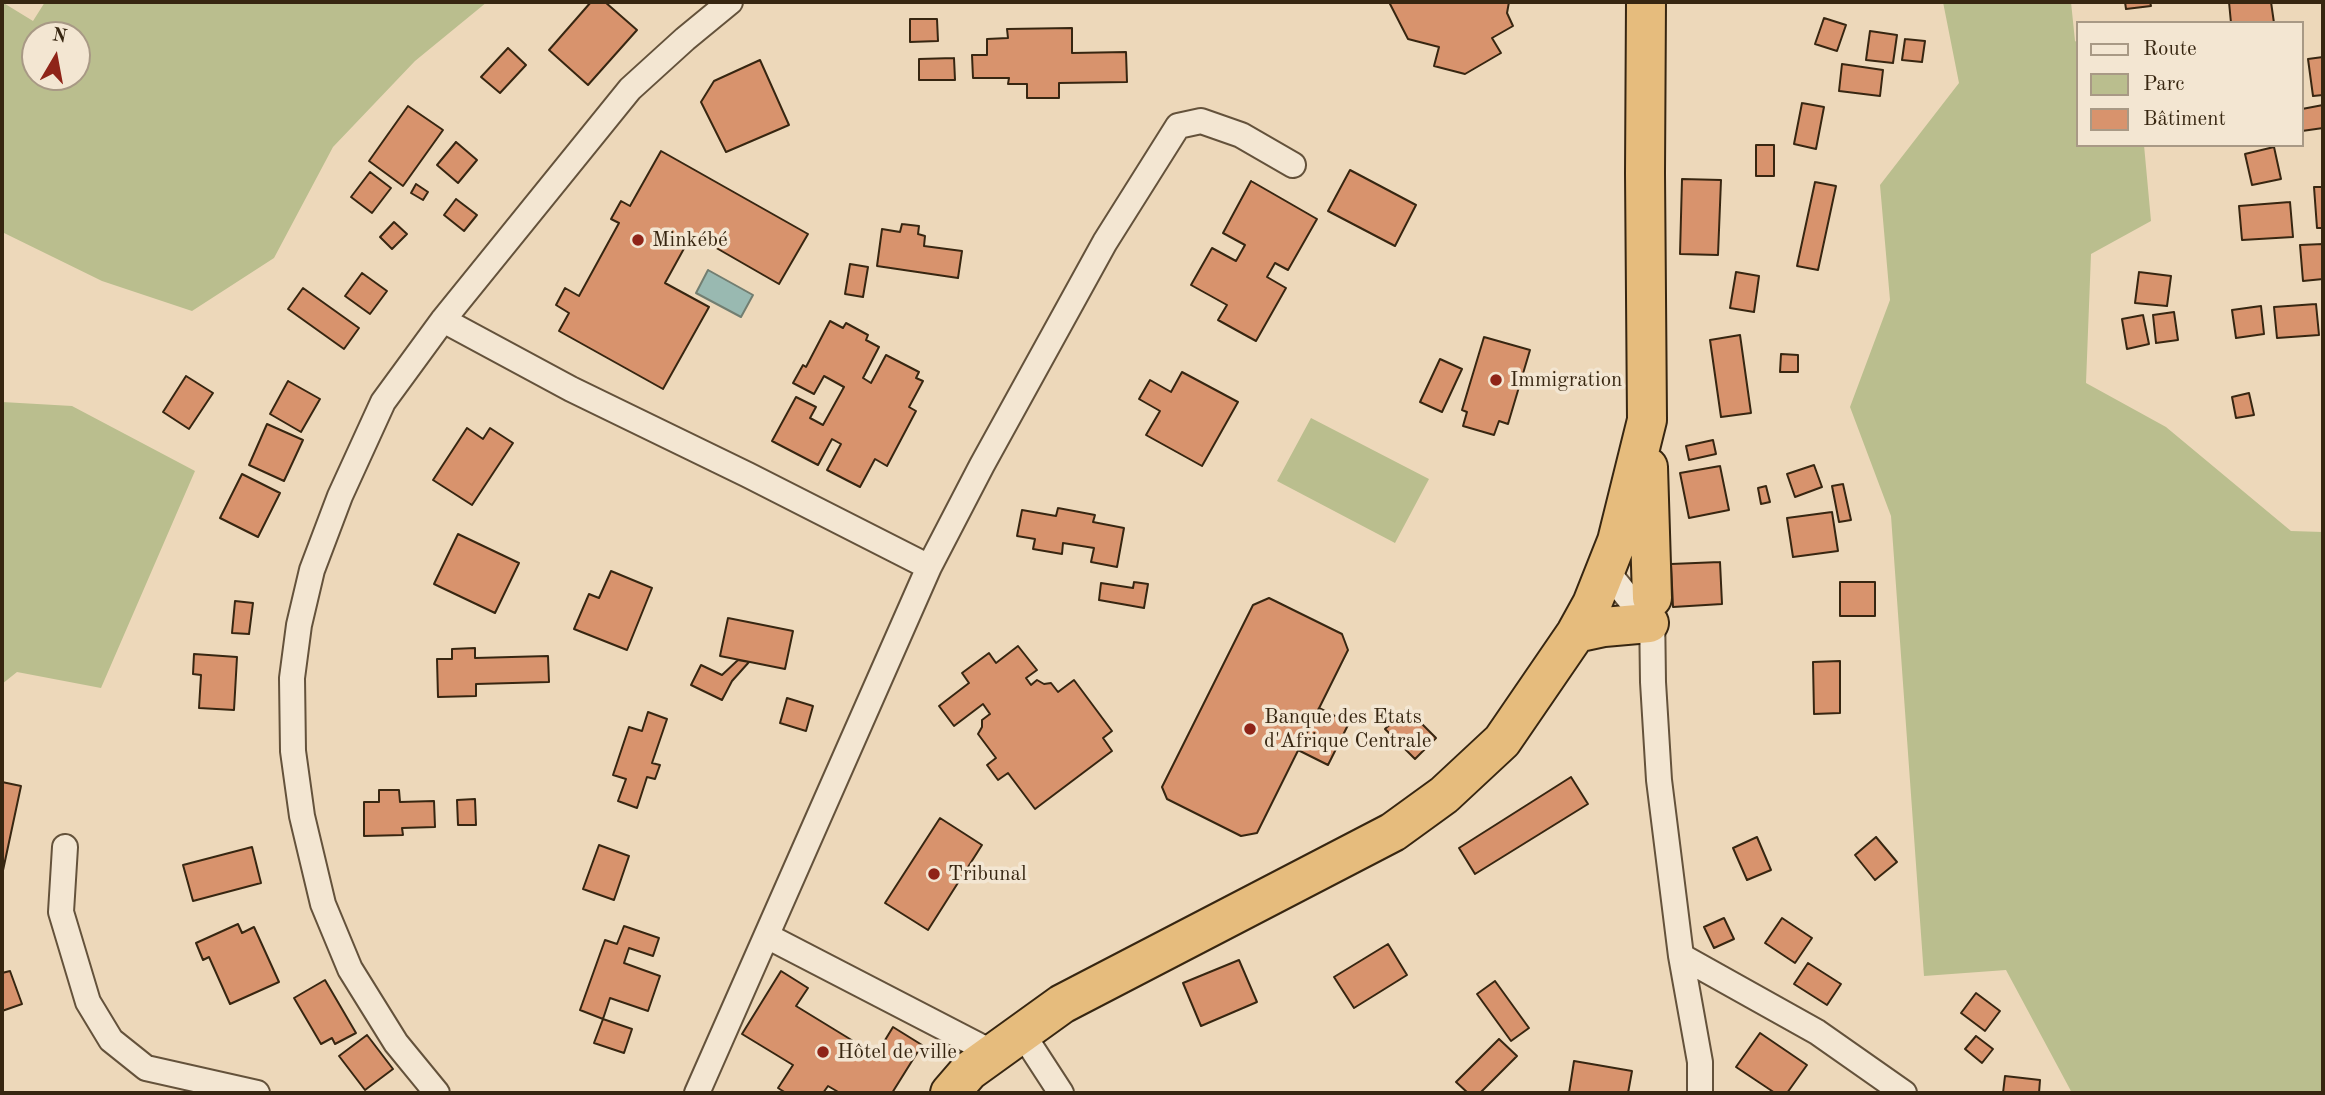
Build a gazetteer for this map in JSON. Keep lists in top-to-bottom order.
{
  "places": [
    "Minkébé",
    "Immigration",
    "Banque des Etats d'Afrique Centrale",
    "Tribunal",
    "Hôtel de ville"
  ],
  "legend": ["Route", "Parc", "Bâtiment"],
  "north": "top"
}
